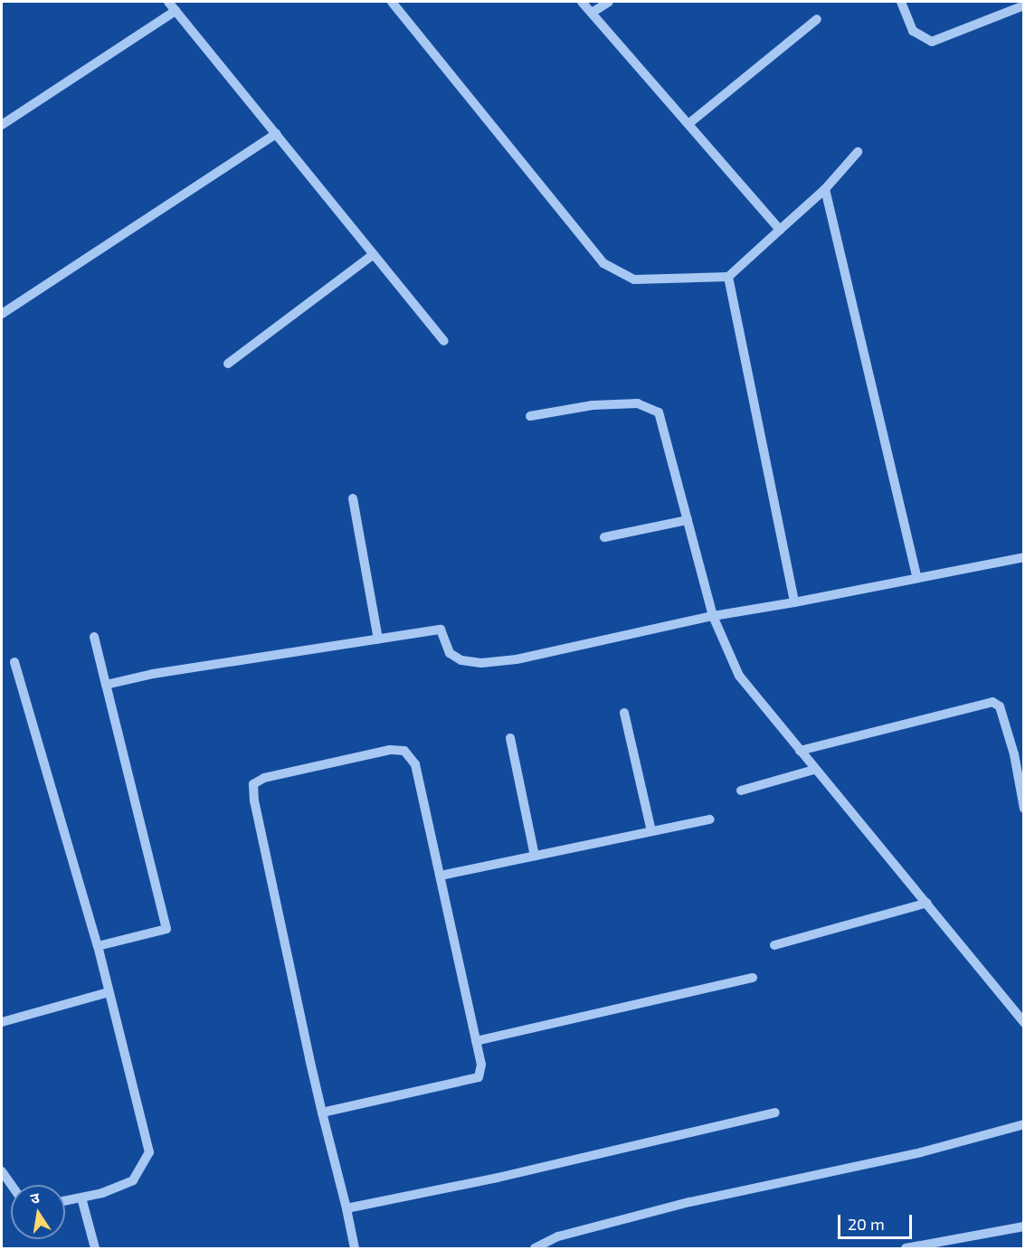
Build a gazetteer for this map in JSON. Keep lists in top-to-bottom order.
{
  "scale_bar": "20 m",
  "north": "top"
}
